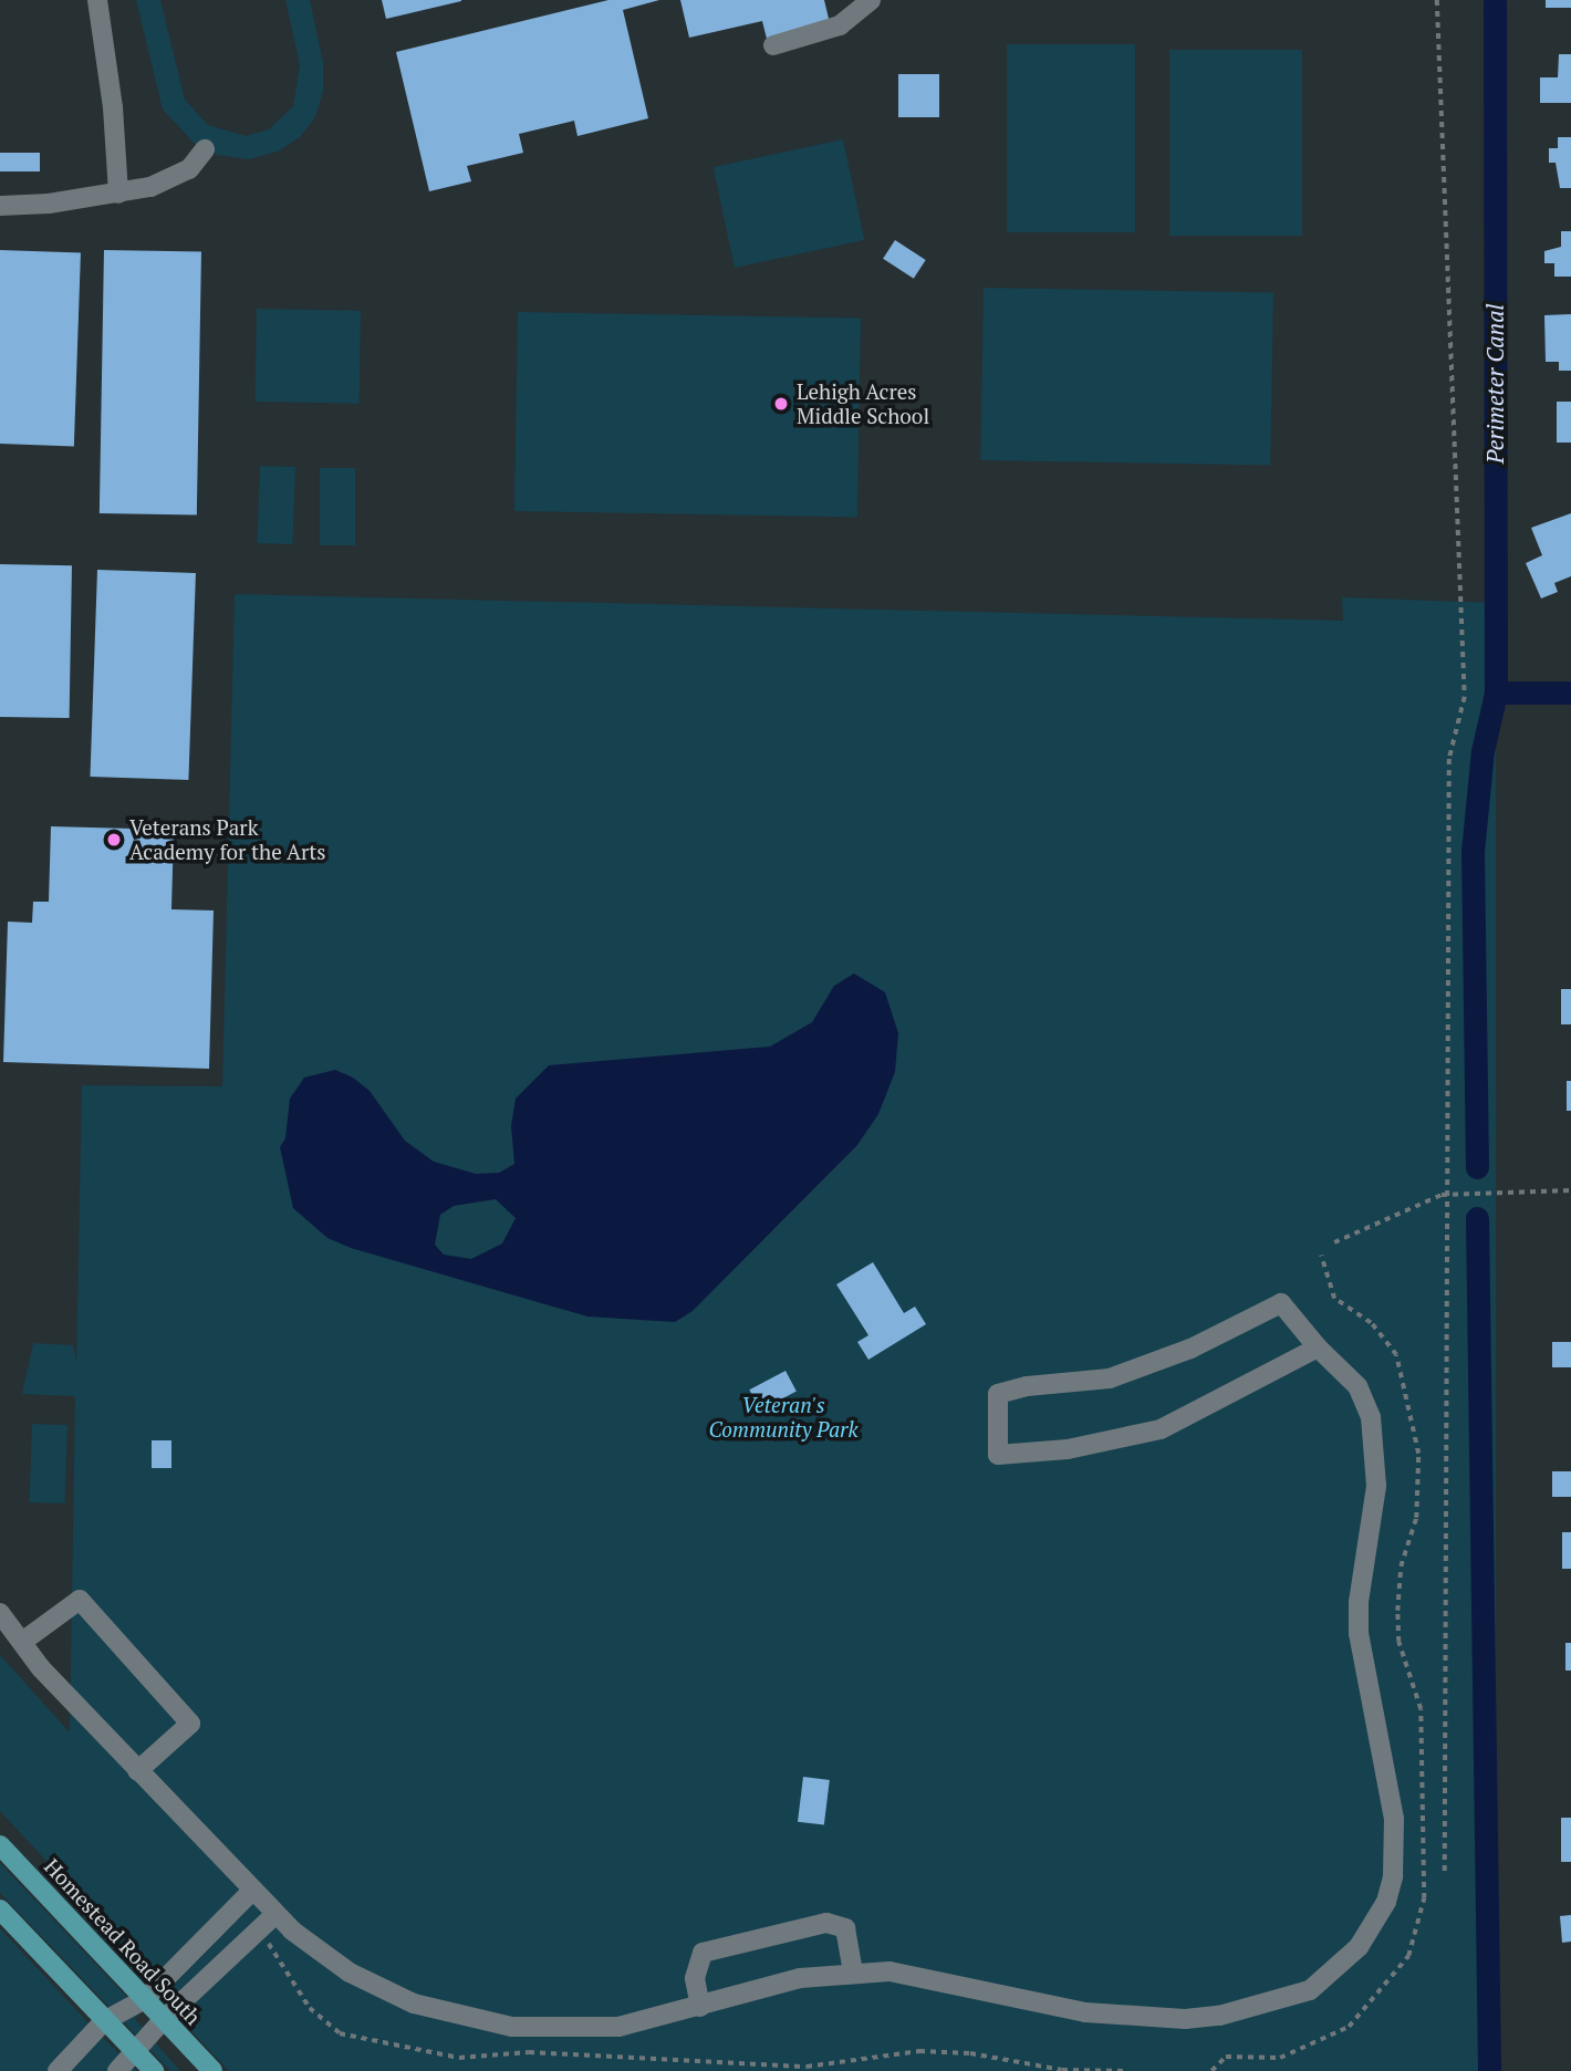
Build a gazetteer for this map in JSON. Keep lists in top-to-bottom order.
{
  "streets": {
    "main road": ["Homestead Road South"]
  },
  "water": ["Perimeter Canal"],
  "parks": ["Veteran's Community Park"],
  "places": ["Lehigh Acres Middle School", "Veterans Park Academy for the Arts"]
}
